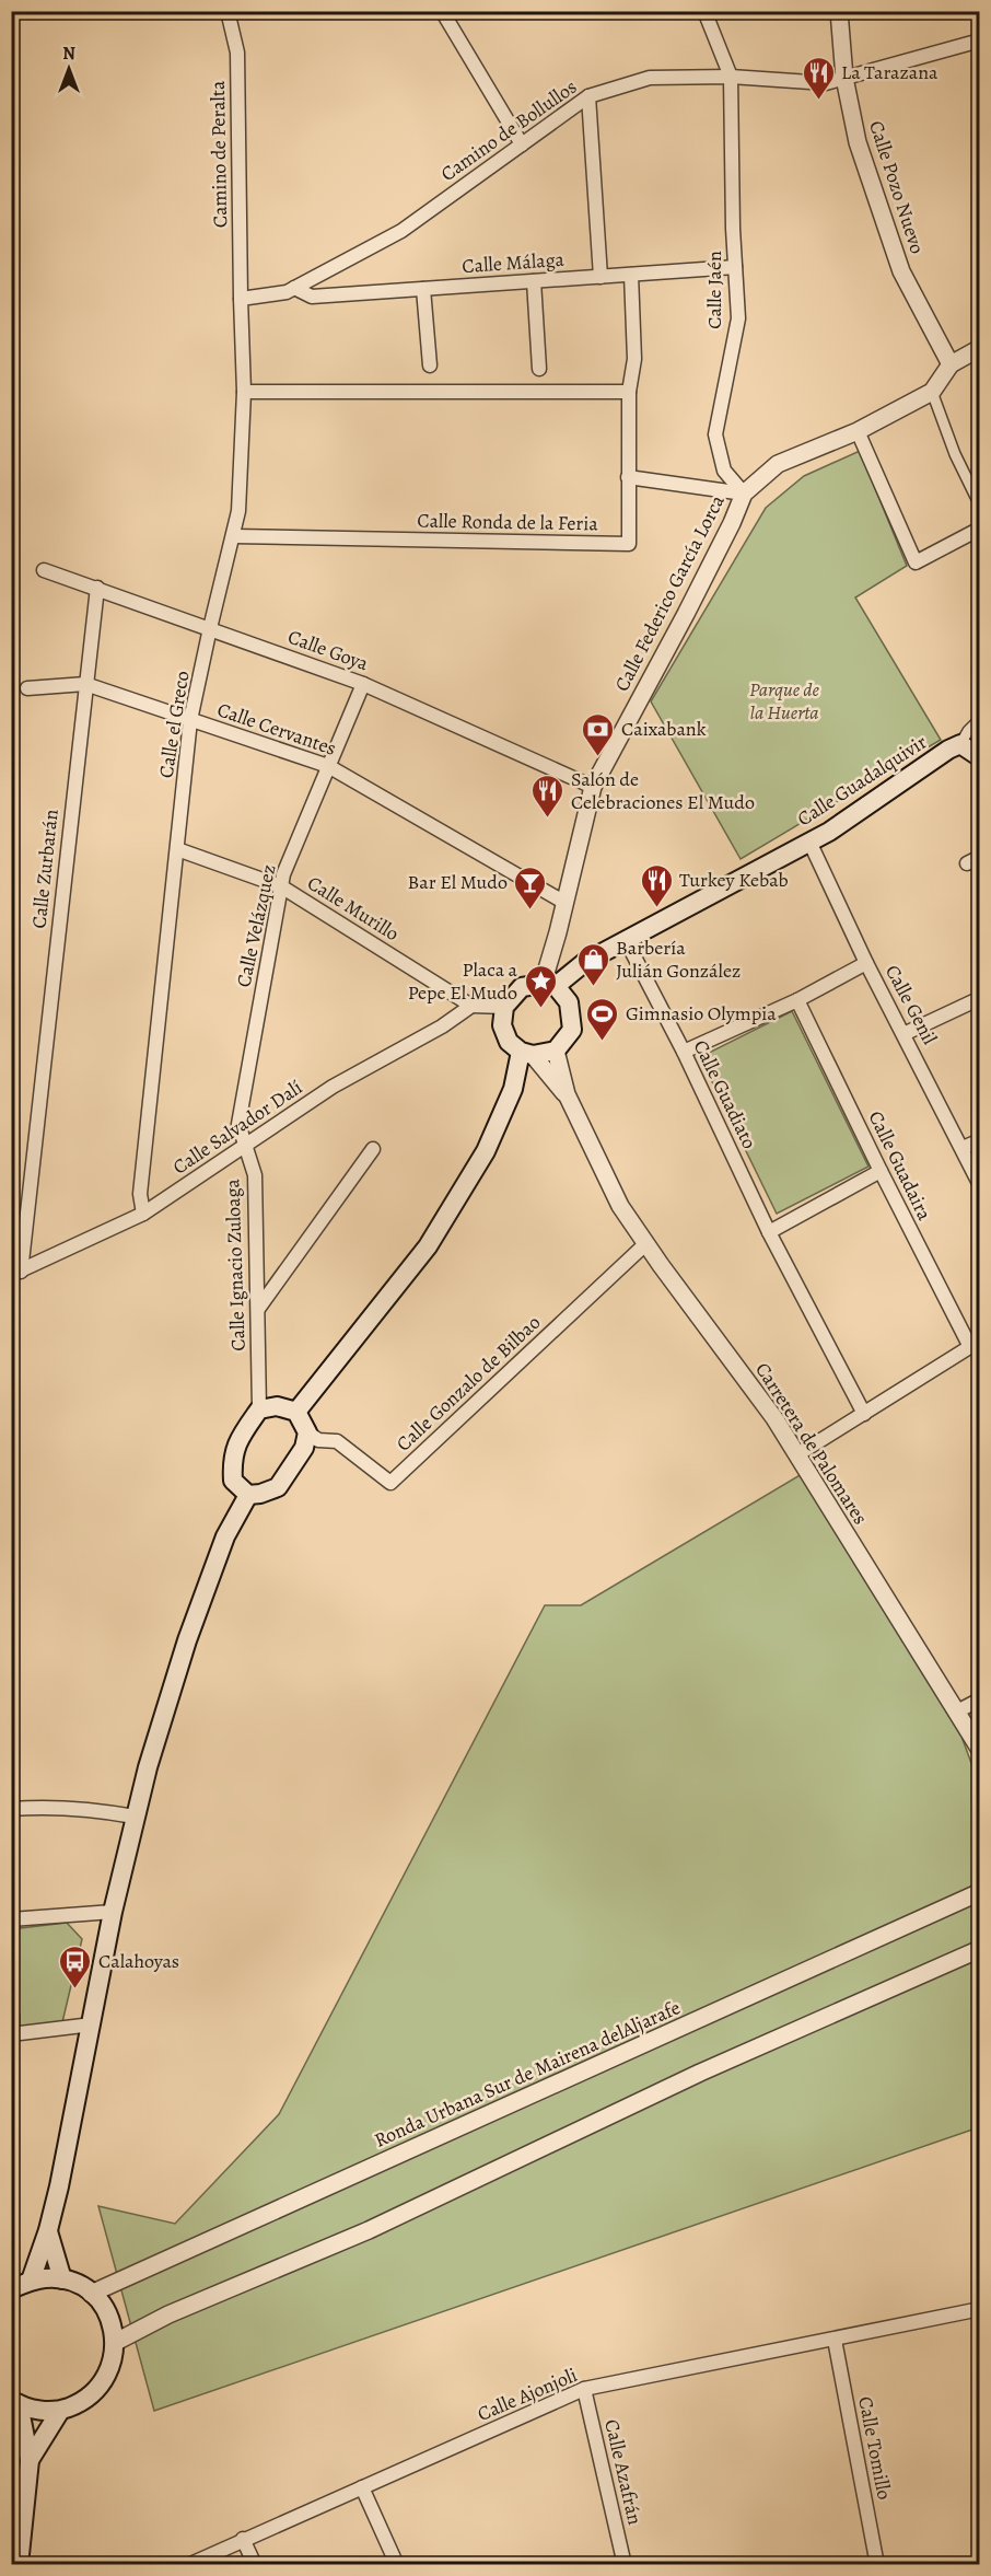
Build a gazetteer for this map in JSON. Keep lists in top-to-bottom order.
{
  "streets": {
    "main road": ["Calle Guadalquivir"],
    "street": [
      "Camino de Bollullos",
      "Camino de Peralta",
      "Calle Pozo Nuevo",
      "Calle Málaga",
      "Calle Jaén",
      "Calle Ronda de la Feria",
      "Calle Federico García Lorca",
      "Calle Goya",
      "Calle el Greco",
      "Calle Cervantes",
      "Calle Zurbarán",
      "Calle Murillo",
      "Calle Velázquez",
      "Calle Genil",
      "Calle Guadiato",
      "Calle Salvador Dalí",
      "Calle Guadaira",
      "Calle Ignacio Zuloaga",
      "Calle Gonzalo de Bilbao",
      "Carretera de Palomares",
      "Ronda Urbana Sur de Mairena delAljarafe",
      "Calle Ajonjoli",
      "Calle Tomillo",
      "Calle Azafrán"
    ]
  },
  "crossings": [
    ["Camino de Bollullos", "Calle Pozo Nuevo"],
    ["Camino de Bollullos", "Calle Málaga"],
    ["Camino de Bollullos", "Calle Jaén"],
    ["Camino de Peralta", "Calle el Greco"],
    ["Calle Pozo Nuevo", "Calle Federico García Lorca"],
    ["Calle Málaga", "Calle Jaén"],
    ["Calle Málaga", "Calle Ronda de la Feria"],
    ["Calle Jaén", "Calle Federico García Lorca"],
    ["Calle Ronda de la Feria", "Calle el Greco"],
    ["Calle Federico García Lorca", "Calle Goya"],
    ["Calle Federico García Lorca", "Calle Cervantes"],
    ["Calle Federico García Lorca", "Calle Guadalquivir"],
    ["Calle Federico García Lorca", "Carretera de Palomares"],
    ["Calle Goya", "Calle el Greco"],
    ["Calle Goya", "Calle Zurbarán"],
    ["Calle Goya", "Calle Velázquez"],
    ["Calle el Greco", "Calle Cervantes"],
    ["Calle el Greco", "Calle Murillo"],
    ["Calle el Greco", "Calle Salvador Dalí"],
    ["Calle Cervantes", "Calle Zurbarán"],
    ["Calle Cervantes", "Calle Velázquez"],
    ["Calle Guadalquivir", "Calle Genil"],
    ["Calle Guadalquivir", "Calle Guadiato"],
    ["Calle Guadalquivir", "Carretera de Palomares"],
    ["Calle Zurbarán", "Calle Salvador Dalí"],
    ["Calle Murillo", "Calle Velázquez"],
    ["Calle Murillo", "Calle Salvador Dalí"],
    ["Calle Velázquez", "Calle Salvador Dalí"],
    ["Calle Velázquez", "Calle Ignacio Zuloaga"],
    ["Calle Salvador Dalí", "Calle Ignacio Zuloaga"],
    ["Calle Ignacio Zuloaga", "Calle Gonzalo de Bilbao"],
    ["Calle Gonzalo de Bilbao", "Carretera de Palomares"],
    ["Calle Ajonjoli", "Calle Tomillo"],
    ["Calle Ajonjoli", "Calle Azafrán"]
  ],
  "parks": ["Parque de la Huerta"],
  "places": {
    "restaurant": ["La Tarazana", "Salón de Celebraciones El Mudo", "Turkey Kebab"],
    "bank": ["Caixabank"],
    "bar": ["Bar El Mudo"],
    "shop": ["Barbería Julián González"],
    "place": ["Placa a Pepe El Mudo"],
    "sports": ["Gimnasio Olympia"],
    "bus stop": ["Calahoyas"]
  },
  "north": "top"
}
